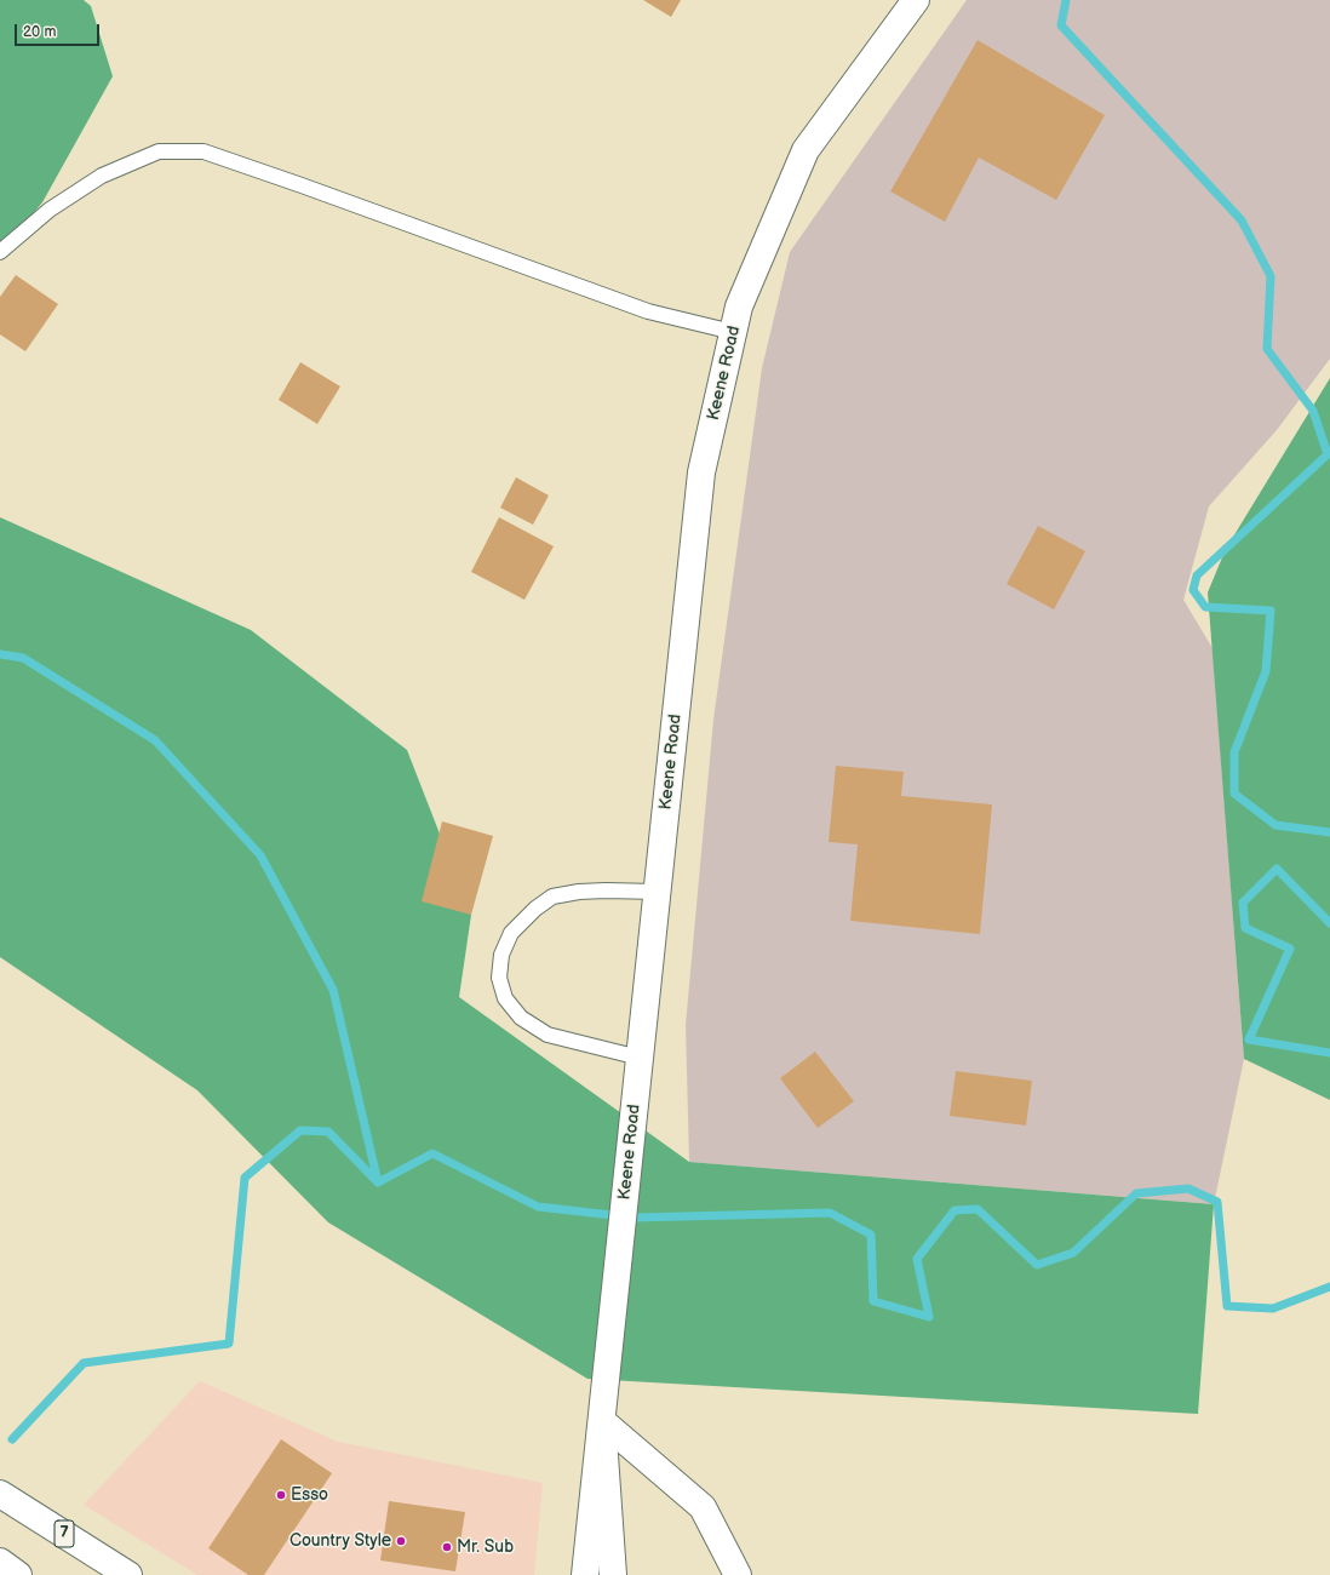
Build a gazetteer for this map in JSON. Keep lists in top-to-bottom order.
{
  "streets": {
    "main road": ["Keene Road", "7"]
  },
  "places": ["Esso", "Country Style", "Mr. Sub"],
  "scale_bar": "20 m"
}
